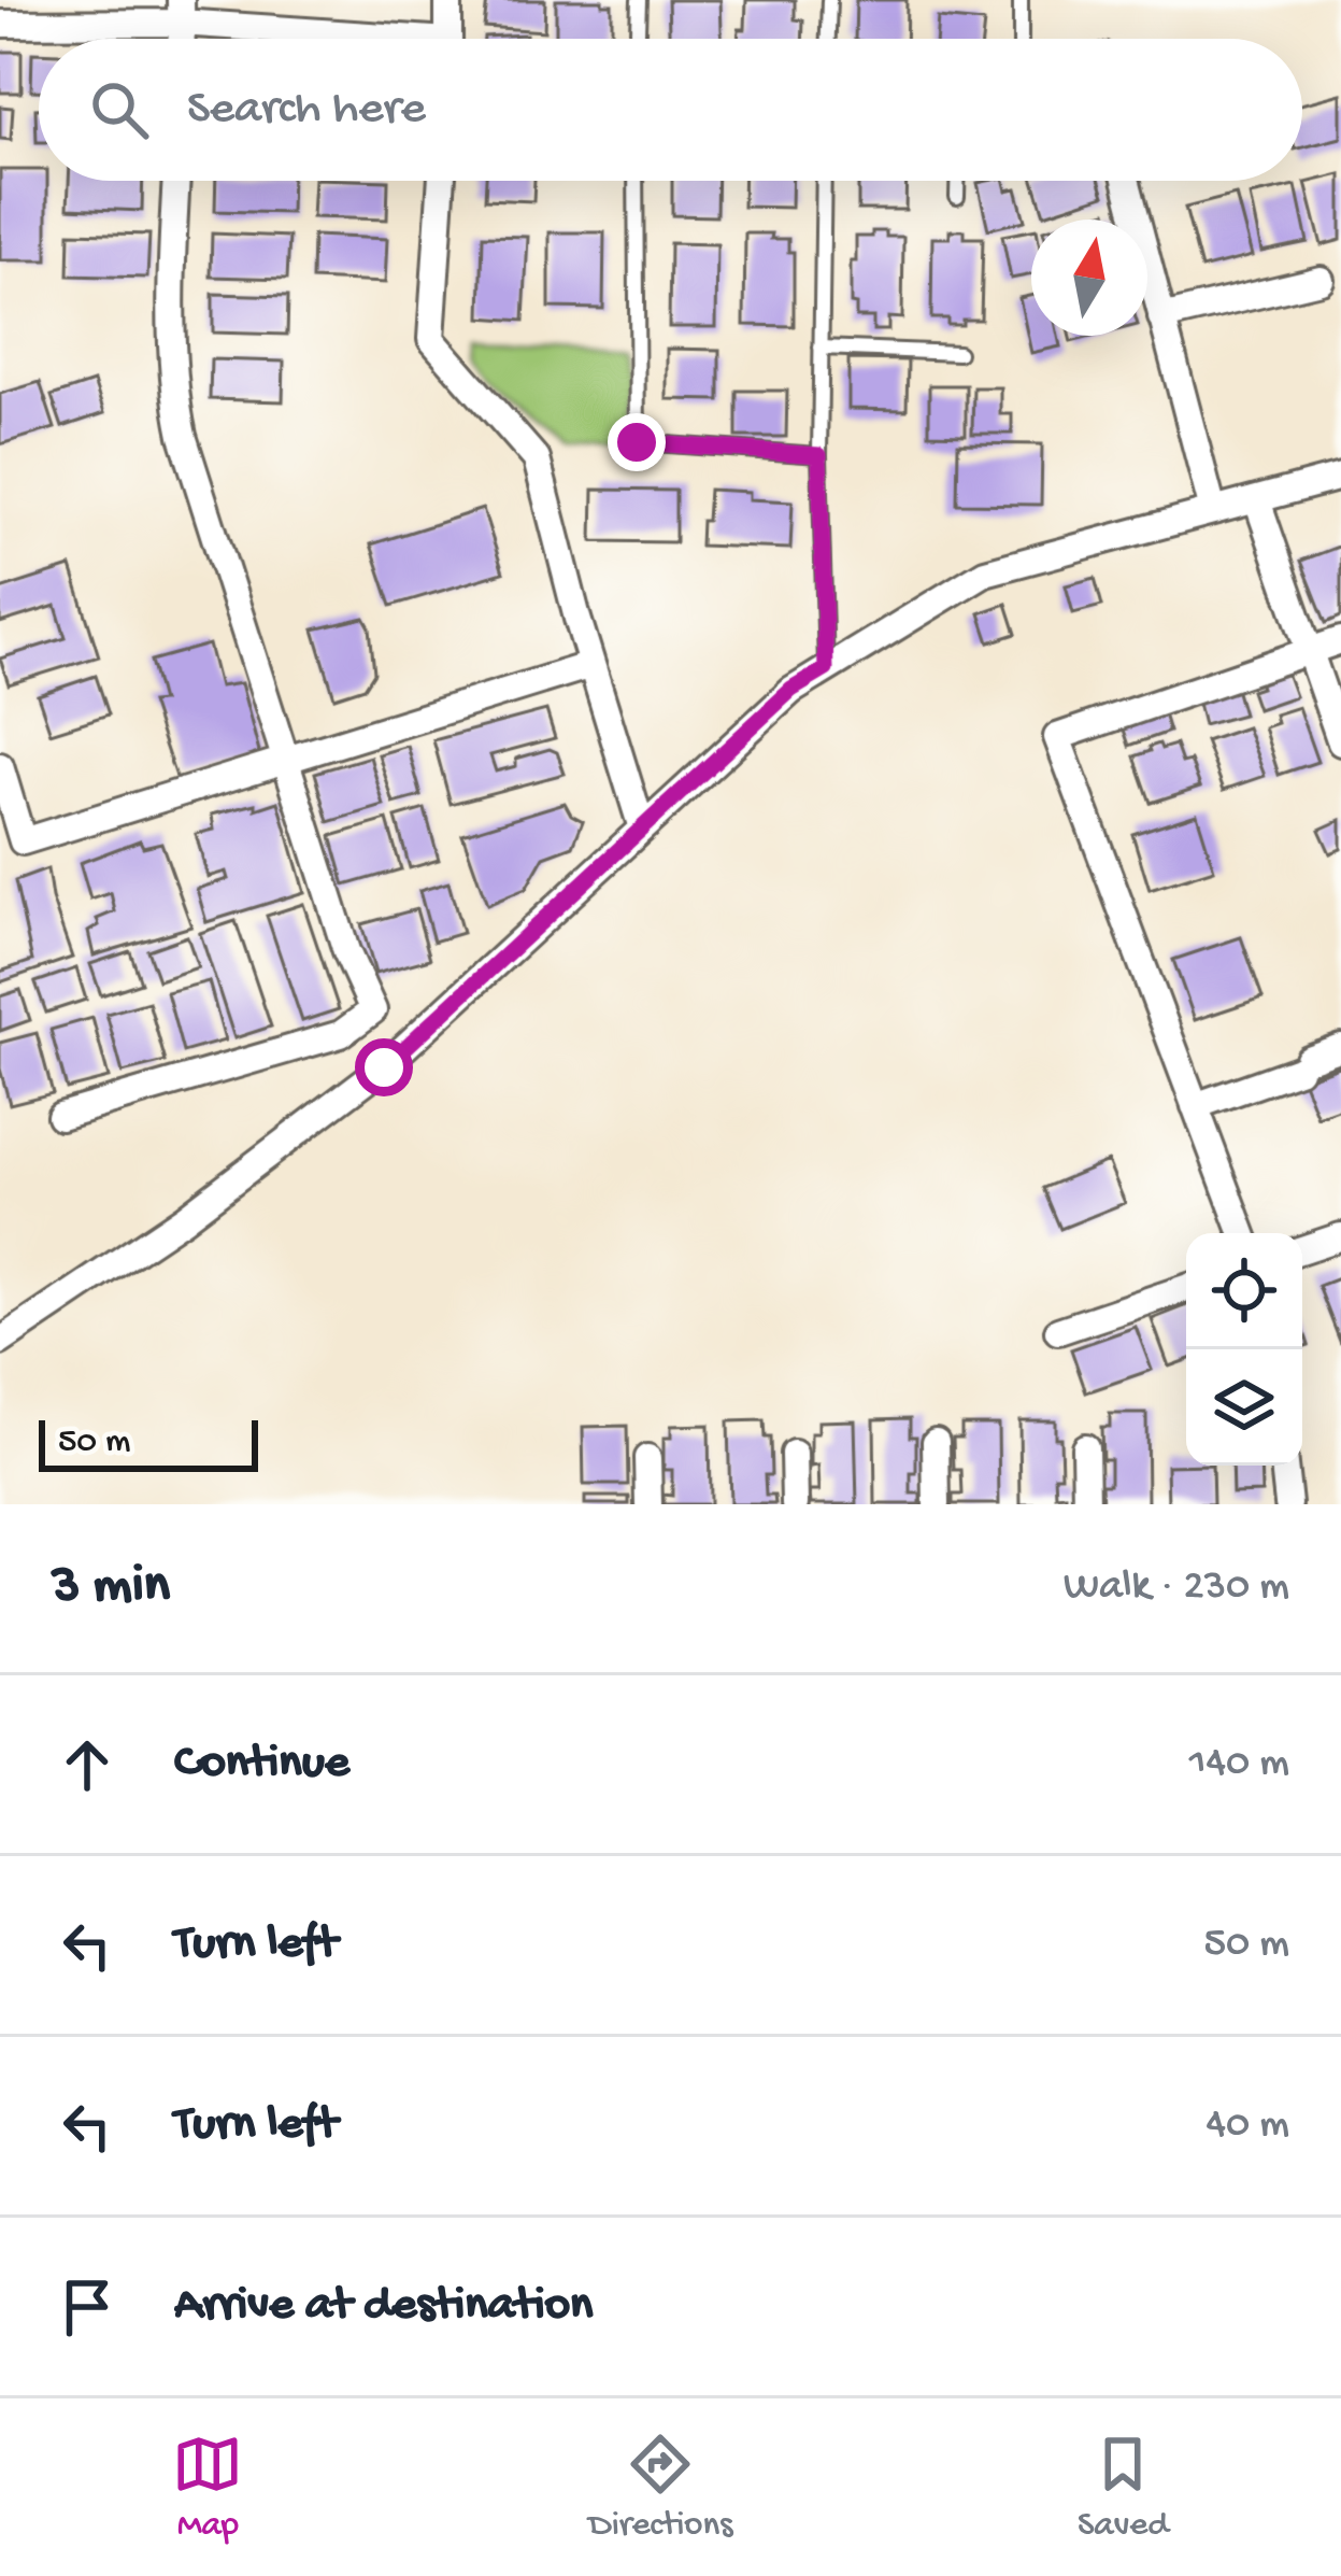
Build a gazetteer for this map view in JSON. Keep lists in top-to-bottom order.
{
  "scale_bar": "50 m",
  "north": "top",
  "page": {
    "search": "Search here",
    "scale": "50 m",
    "heading": ["3 min", "Walk · 230 m"],
    "list": [
      ["Continue", "140 m"],
      ["Turn left", "50 m"],
      ["Turn left", "40 m"],
      "Arrive at destination"
    ],
    "nav": ["Map", "Directions", "Saved"]
  }
}
